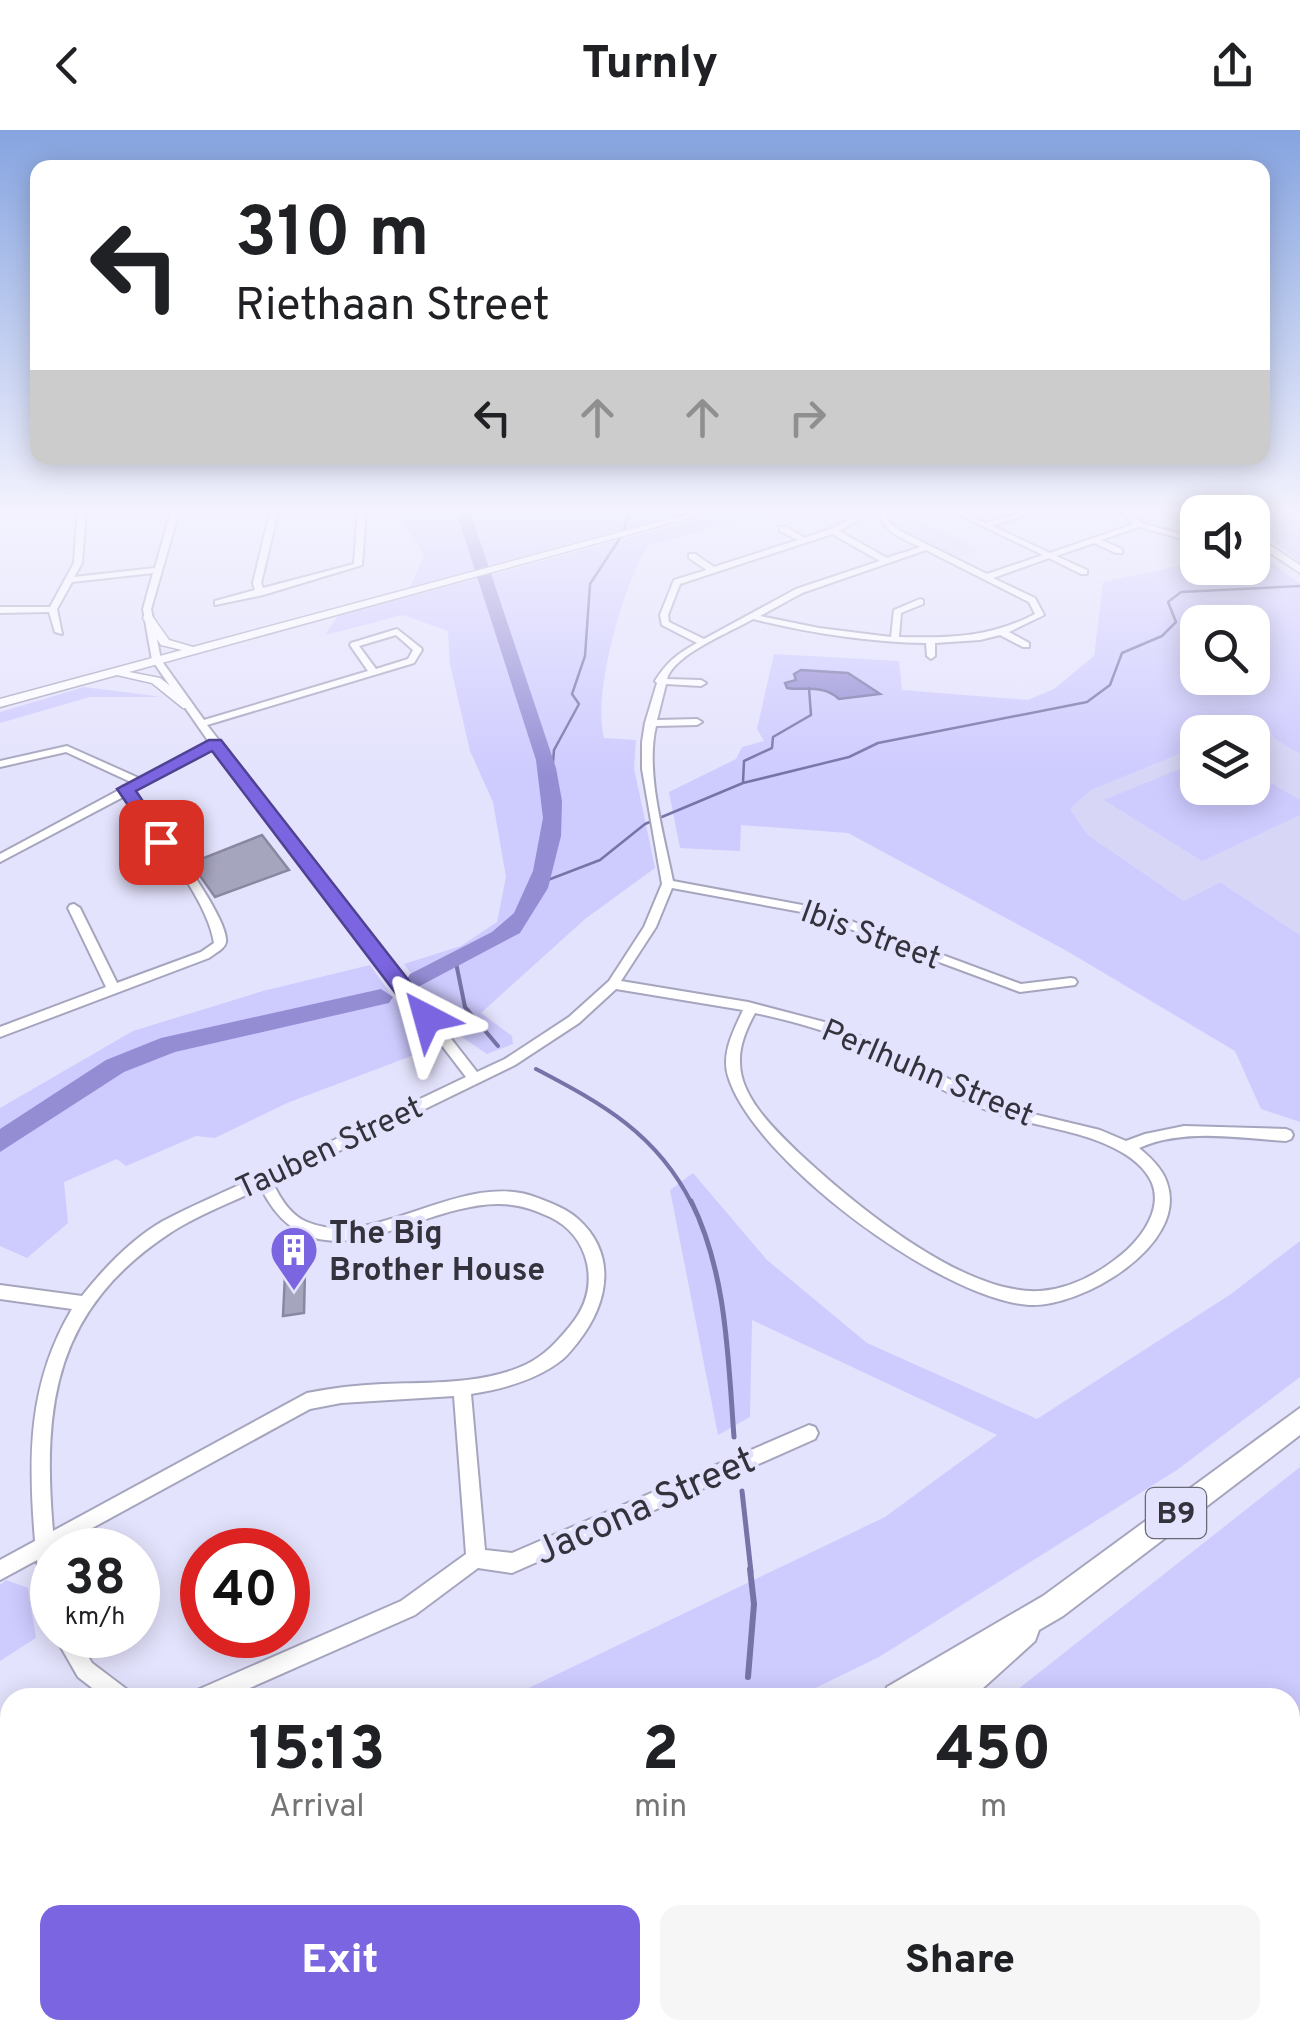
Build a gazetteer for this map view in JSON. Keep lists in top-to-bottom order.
{
  "streets": {
    "highway": ["B9"],
    "street": [
      "Ibis Street",
      "Perlhuhn Street",
      "Tauben Street",
      "Jacona Street"
    ]
  },
  "crossings": [
    ["Ibis Street", "Tauben Street"],
    ["Perlhuhn Street", "Tauben Street"]
  ],
  "places": {
    "building": ["The Big Brother House"]
  },
  "page": {
    "header": "Turnly",
    "turn": ["310 m", "Riethaan Street"],
    "speed": "38 km/h",
    "limit": "40",
    "eta": [
      "15:13",
      "Arrival",
      "2",
      "min",
      "450",
      "m"
    ],
    "buttons": ["Exit", "Share"]
  }
}
